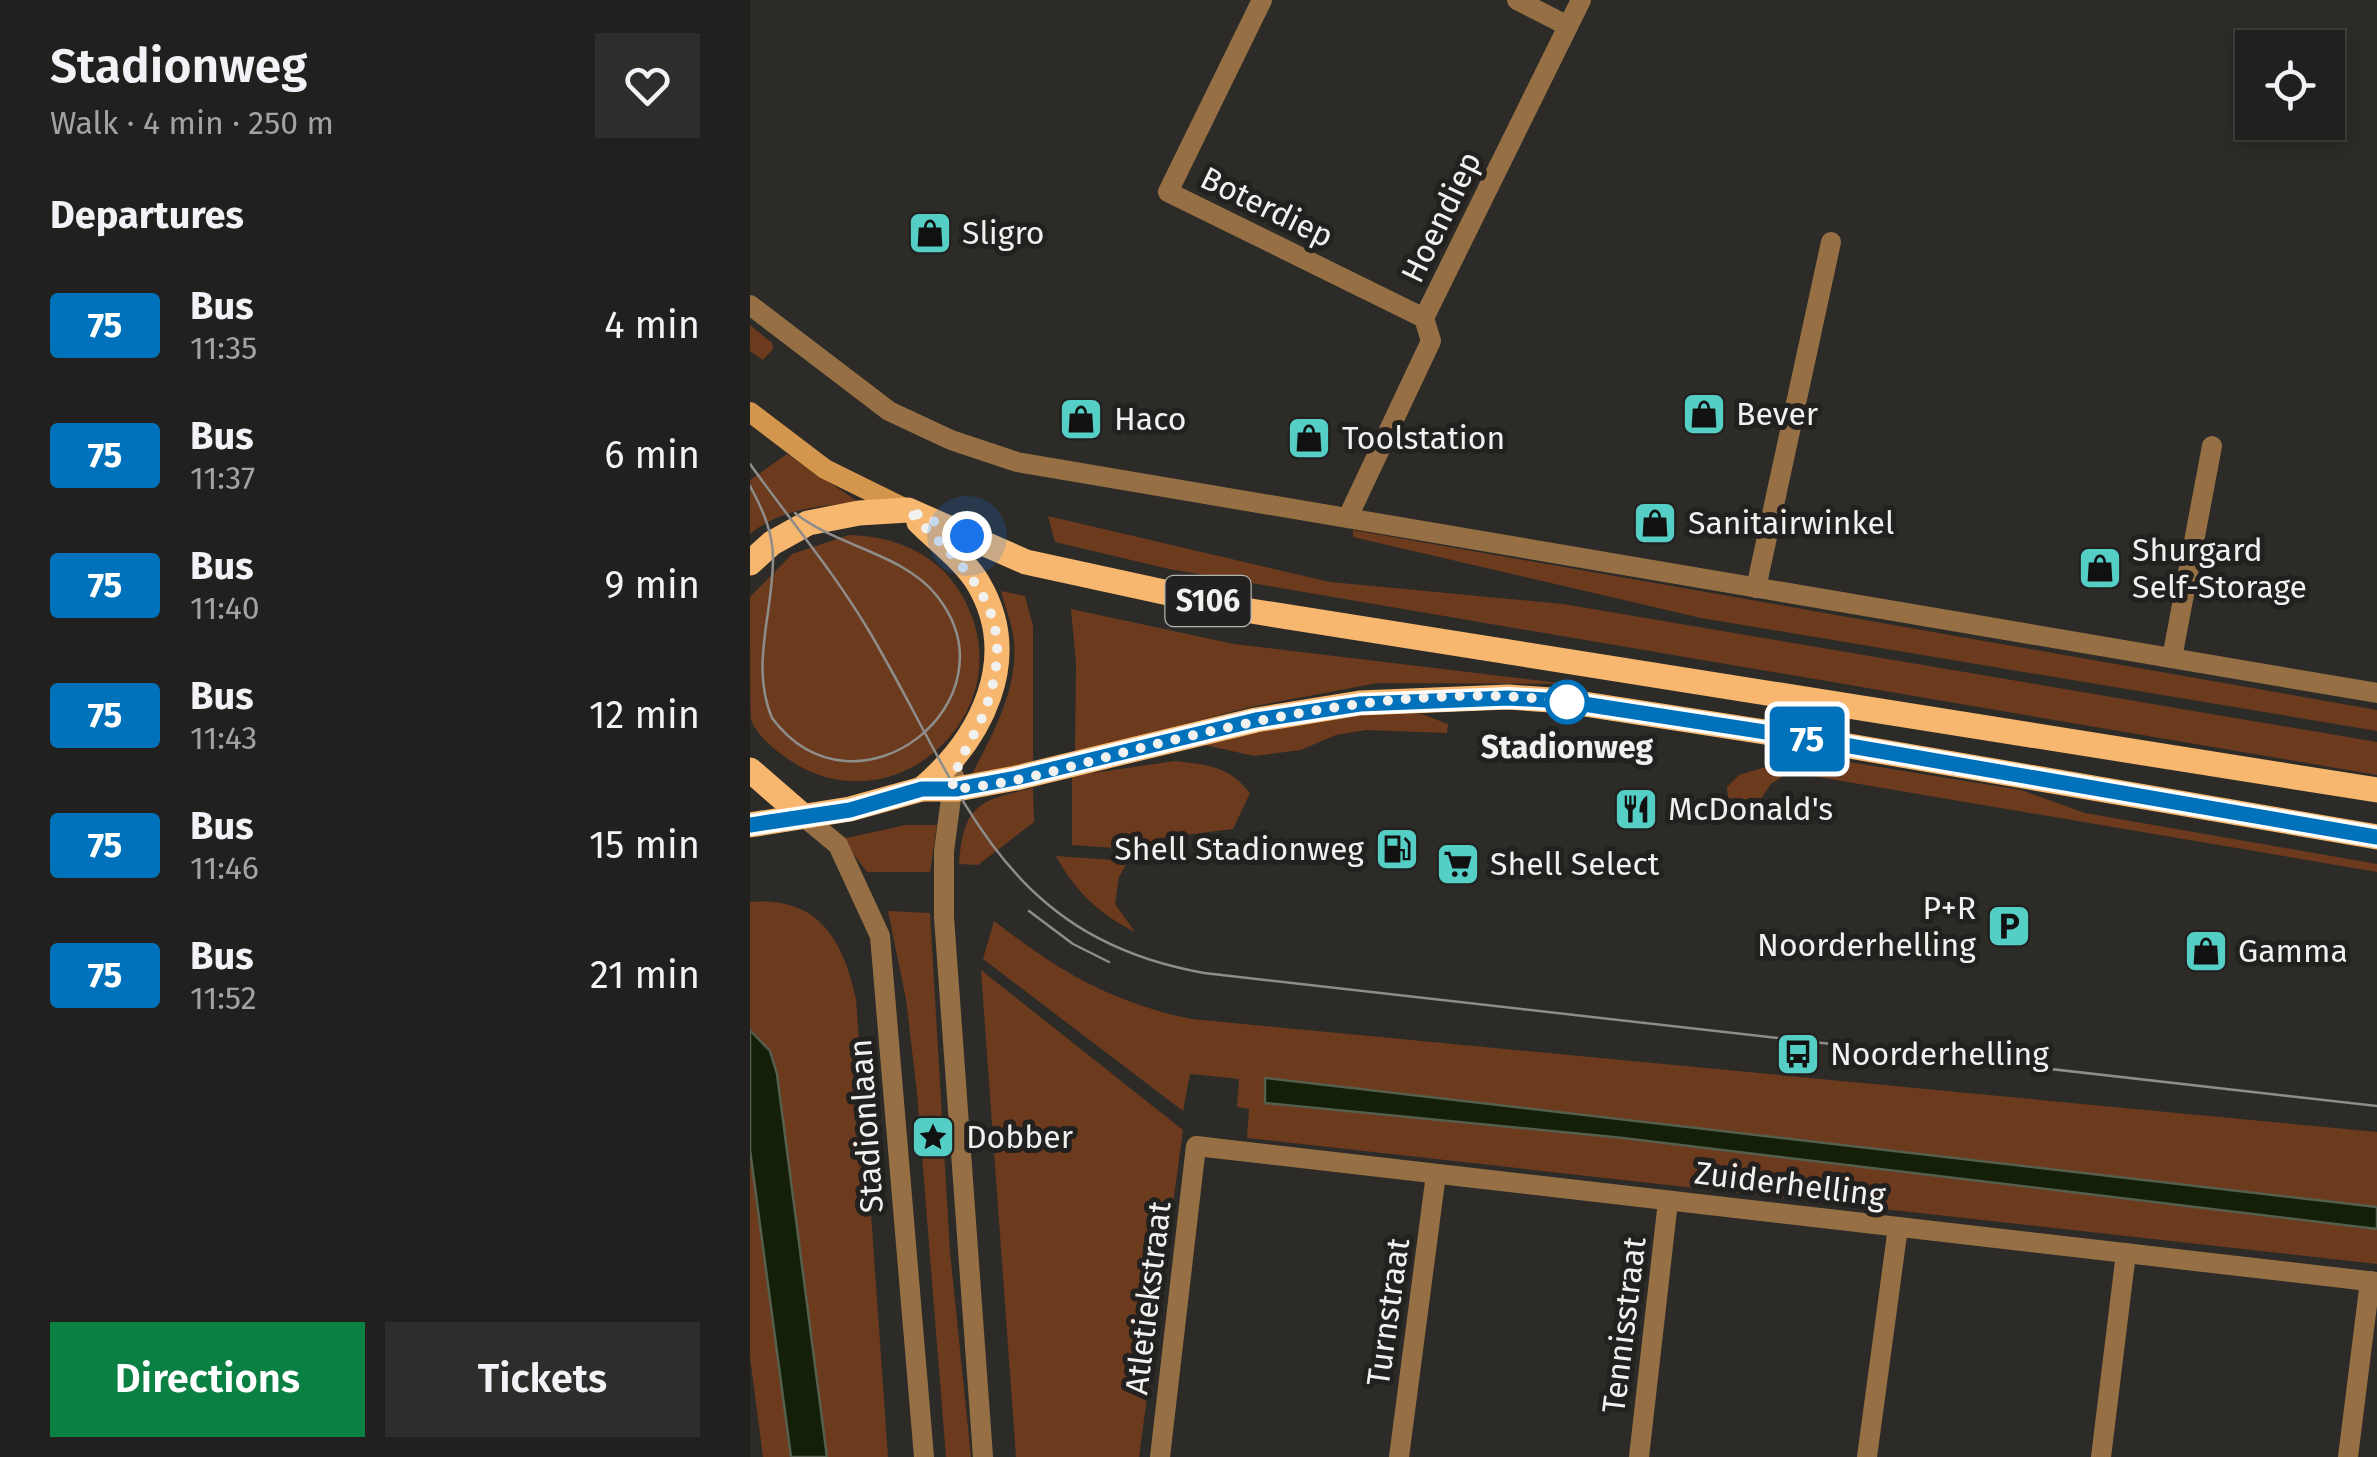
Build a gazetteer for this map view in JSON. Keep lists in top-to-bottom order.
{
  "streets": {
    "main road": ["S106"],
    "street": [
      "Boterdiep",
      "Hoendiep",
      "Stadionlaan",
      "Zuiderhelling",
      "Atletiekstraat",
      "Turnstraat",
      "Tennisstraat"
    ]
  },
  "crossings": [
    ["Boterdiep", "Hoendiep"],
    ["Zuiderhelling", "Atletiekstraat"],
    ["Zuiderhelling", "Turnstraat"],
    ["Zuiderhelling", "Tennisstraat"]
  ],
  "places": {
    "shop": [
      "Sligro",
      "Bever",
      "Haco",
      "Toolstation",
      "Sanitairwinkel",
      "Shurgard Self-Storage",
      "Gamma"
    ],
    "other": ["Stadionweg"],
    "restaurant": ["McDonald's"],
    "fuel station": ["Shell Stadionweg"],
    "supermarket": ["Shell Select"],
    "parking": ["P+R Noorderhelling"],
    "bus stop": ["Noorderhelling"],
    "place": ["Dobber"]
  },
  "lines": ["bus line 75"],
  "page": {
    "heading": [
      ["Stadionweg", "Walk · 4 min · 250 m"],
      "Departures"
    ],
    "on_map": "75",
    "list": [
      {
        "mark": "75",
        "name": "Bus",
        "note": "11:35",
        "value": "4 min"
      },
      {
        "mark": "75",
        "name": "Bus",
        "note": "11:37",
        "value": "6 min"
      },
      {
        "mark": "75",
        "name": "Bus",
        "note": "11:40",
        "value": "9 min"
      },
      {
        "mark": "75",
        "name": "Bus",
        "note": "11:43",
        "value": "12 min"
      },
      {
        "mark": "75",
        "name": "Bus",
        "note": "11:46",
        "value": "15 min"
      },
      {
        "mark": "75",
        "name": "Bus",
        "note": "11:52",
        "value": "21 min"
      }
    ],
    "buttons": ["Directions", "Tickets"]
  }
}
